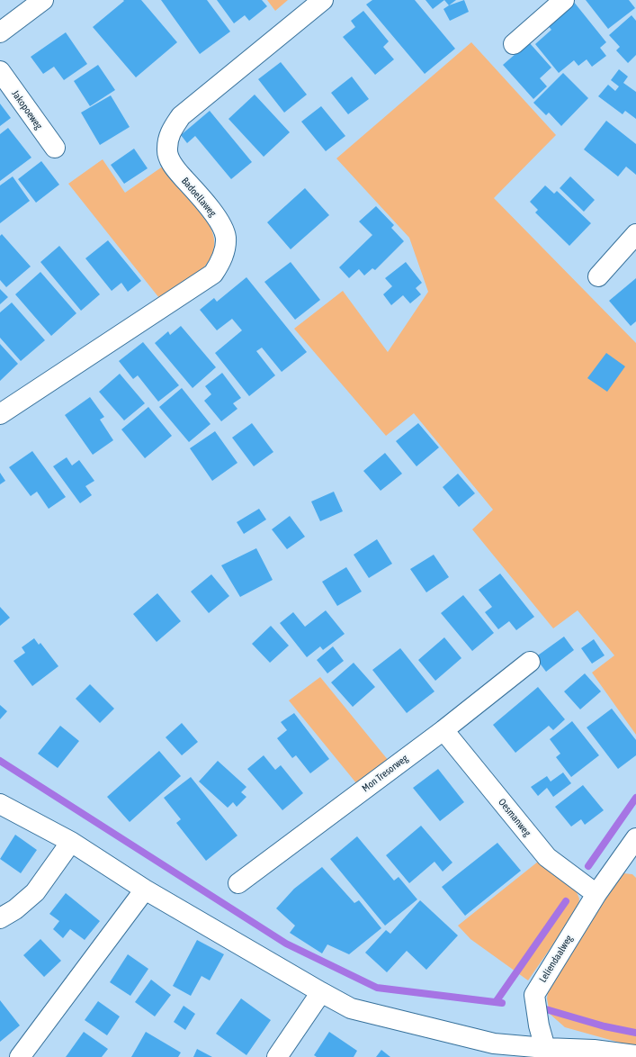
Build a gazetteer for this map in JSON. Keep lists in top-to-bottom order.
{
  "streets": {
    "street": [
      "Jakopoeweg",
      "Badoellaweg",
      "Mon Tresorweg",
      "Oesmanweg",
      "Leliendaalweg"
    ]
  },
  "crossings": [
    ["Mon Tresorweg", "Oesmanweg"],
    ["Oesmanweg", "Leliendaalweg"]
  ]
}
